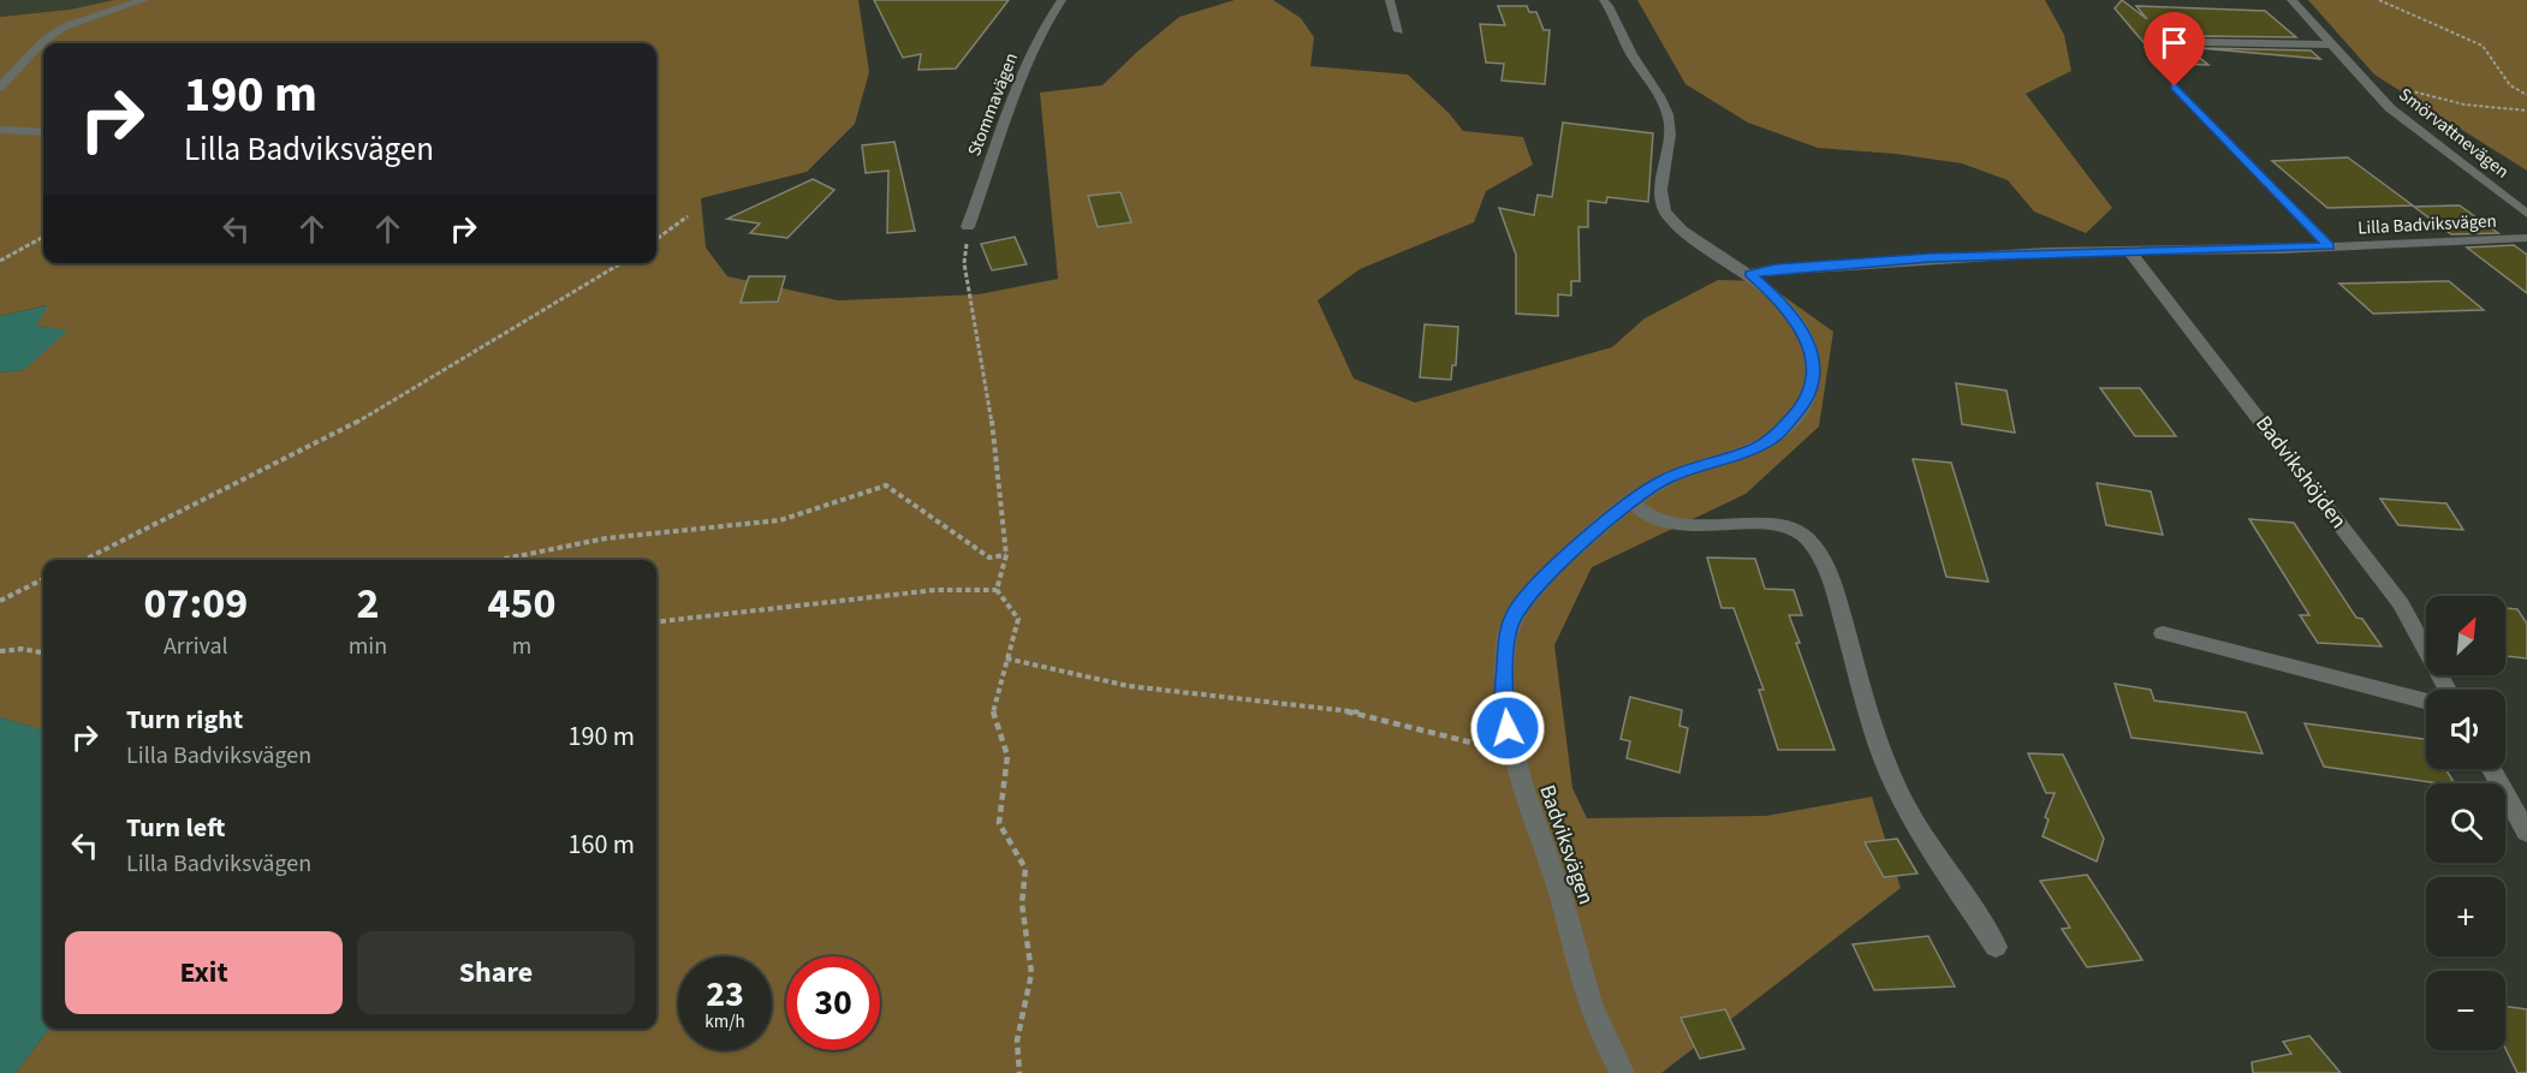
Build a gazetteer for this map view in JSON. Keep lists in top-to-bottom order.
{
  "streets": {
    "street": [
      "Stommavägen",
      "Smörvattnevägen",
      "Lilla Badviksvägen",
      "Badvikshöjden",
      "Badviksvägen"
    ]
  },
  "crossings": [
    ["Lilla Badviksvägen", "Badvikshöjden"],
    ["Lilla Badviksvägen", "Badviksvägen"]
  ],
  "north": "top right",
  "page": {
    "turn": ["190 m", "Lilla Badviksvägen"],
    "eta": [
      "07:09",
      "Arrival",
      "2",
      "min",
      "450",
      "m"
    ],
    "map_buttons": ["+", "−"],
    "list": [
      {
        "name": "Turn right",
        "note": "Lilla Badviksvägen",
        "value": "190 m"
      },
      {
        "name": "Turn left",
        "note": "Lilla Badviksvägen",
        "value": "160 m"
      }
    ],
    "buttons": ["Exit", "Share"],
    "speed": "23 km/h",
    "limit": "30"
  }
}
